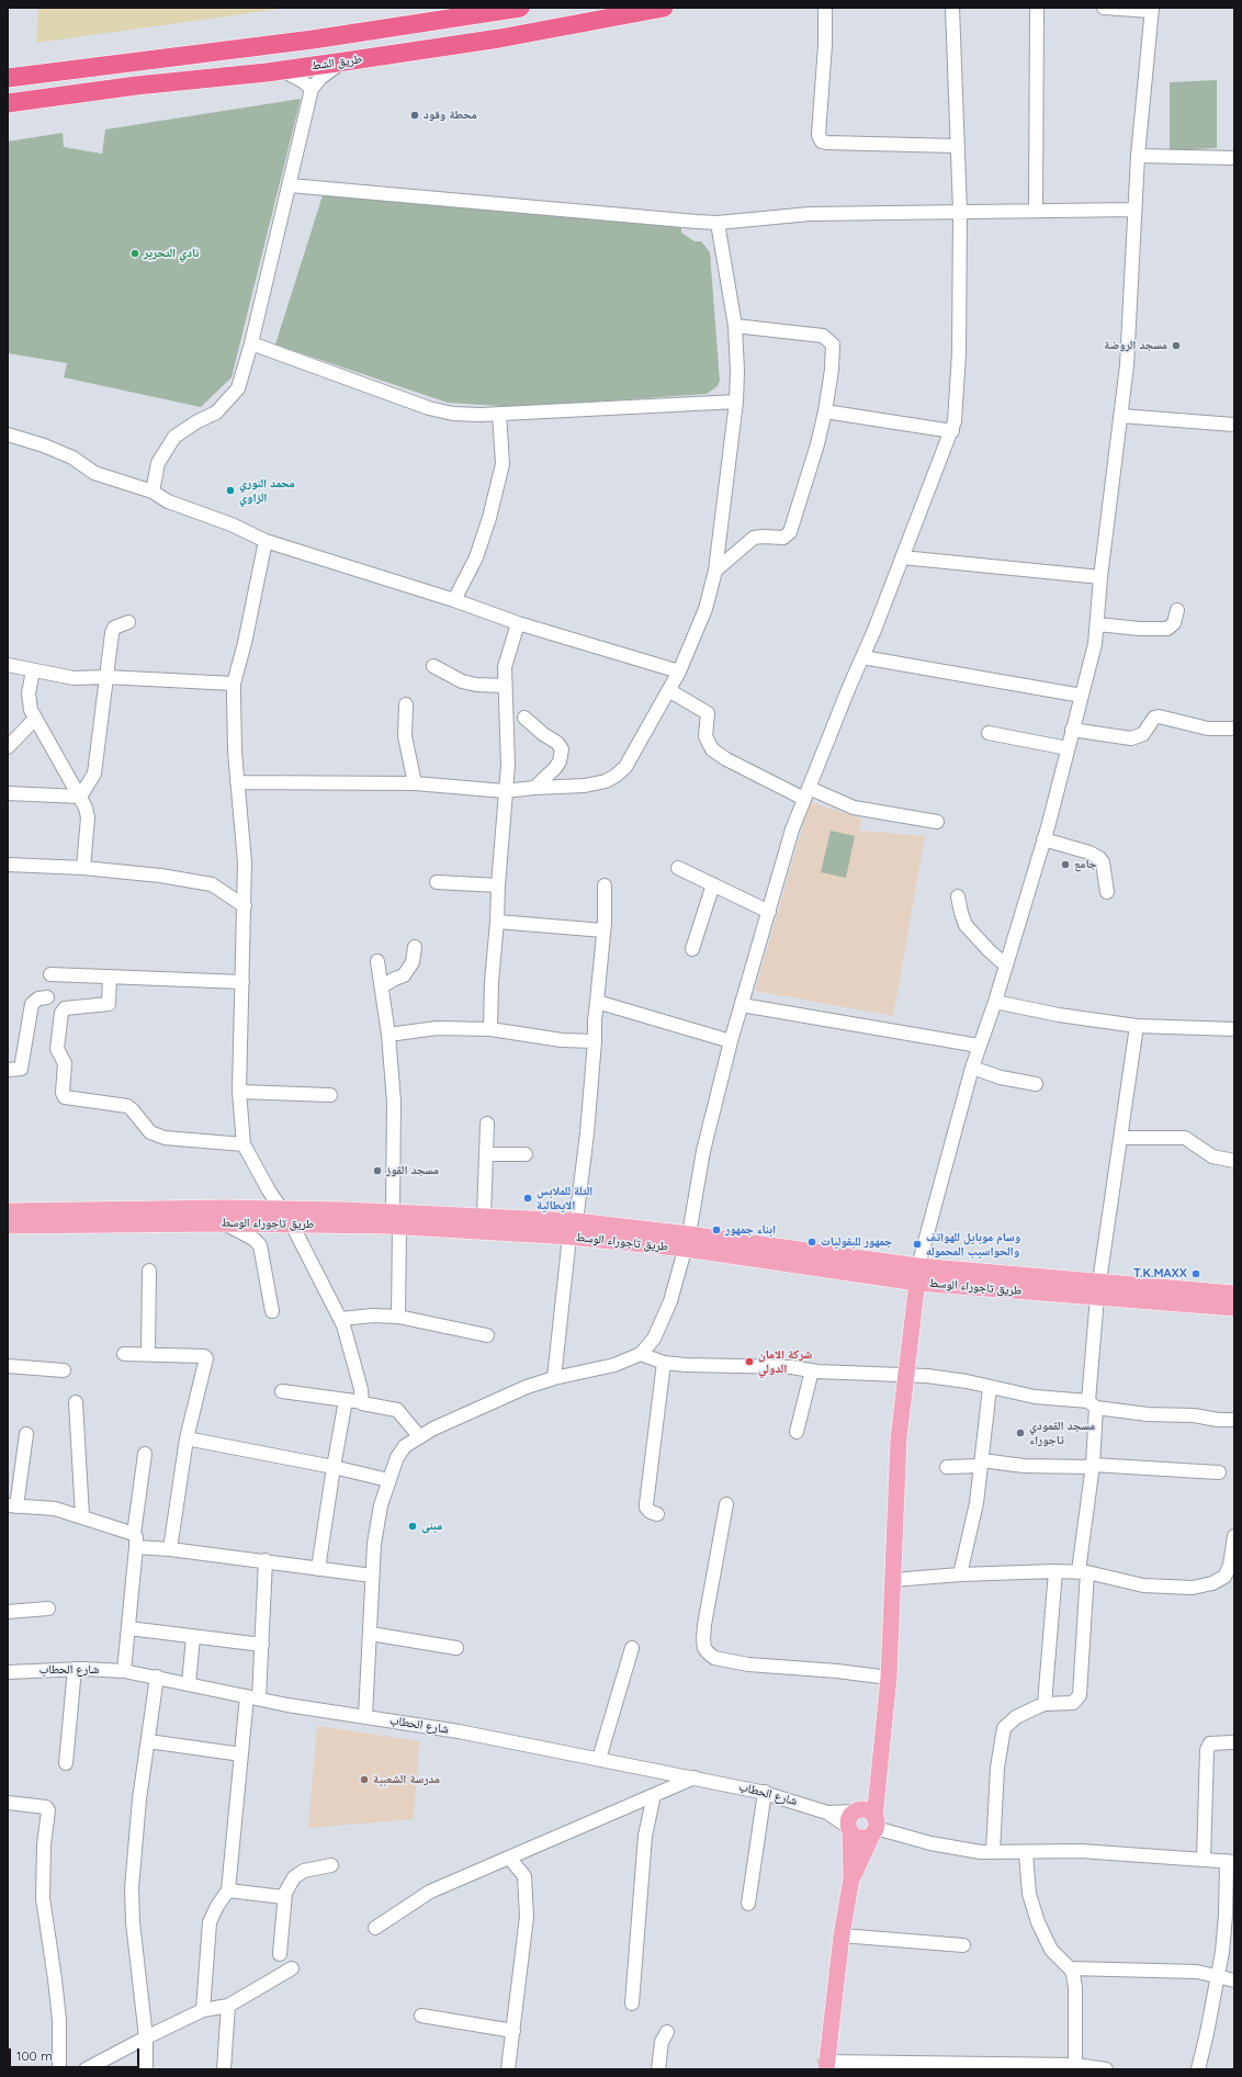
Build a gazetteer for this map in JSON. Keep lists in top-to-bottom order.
{
  "streets": {
    "highway": ["طريق الشط"],
    "main road": ["طريق تاجوراء الوسط"],
    "street": ["شارع الحطاب"]
  },
  "places": [
    "محطة وقود",
    "نادي التحرير",
    "مسجد الروضة",
    "محمد النوري الزاوي",
    "جامع",
    "مسجد القوز",
    "التلة للملابس الايطالية",
    "ابناء جمهور",
    "جمهور للبقوليات",
    "وسام موبايل للهواتف والحواسيب المحموله",
    "T.K.MAXX",
    "شركة الامان الدولي",
    "مسجد القمودي تاجوراء",
    "مبنى",
    "مدرسة الشعبية"
  ],
  "scale_bar": "100 m"
}
